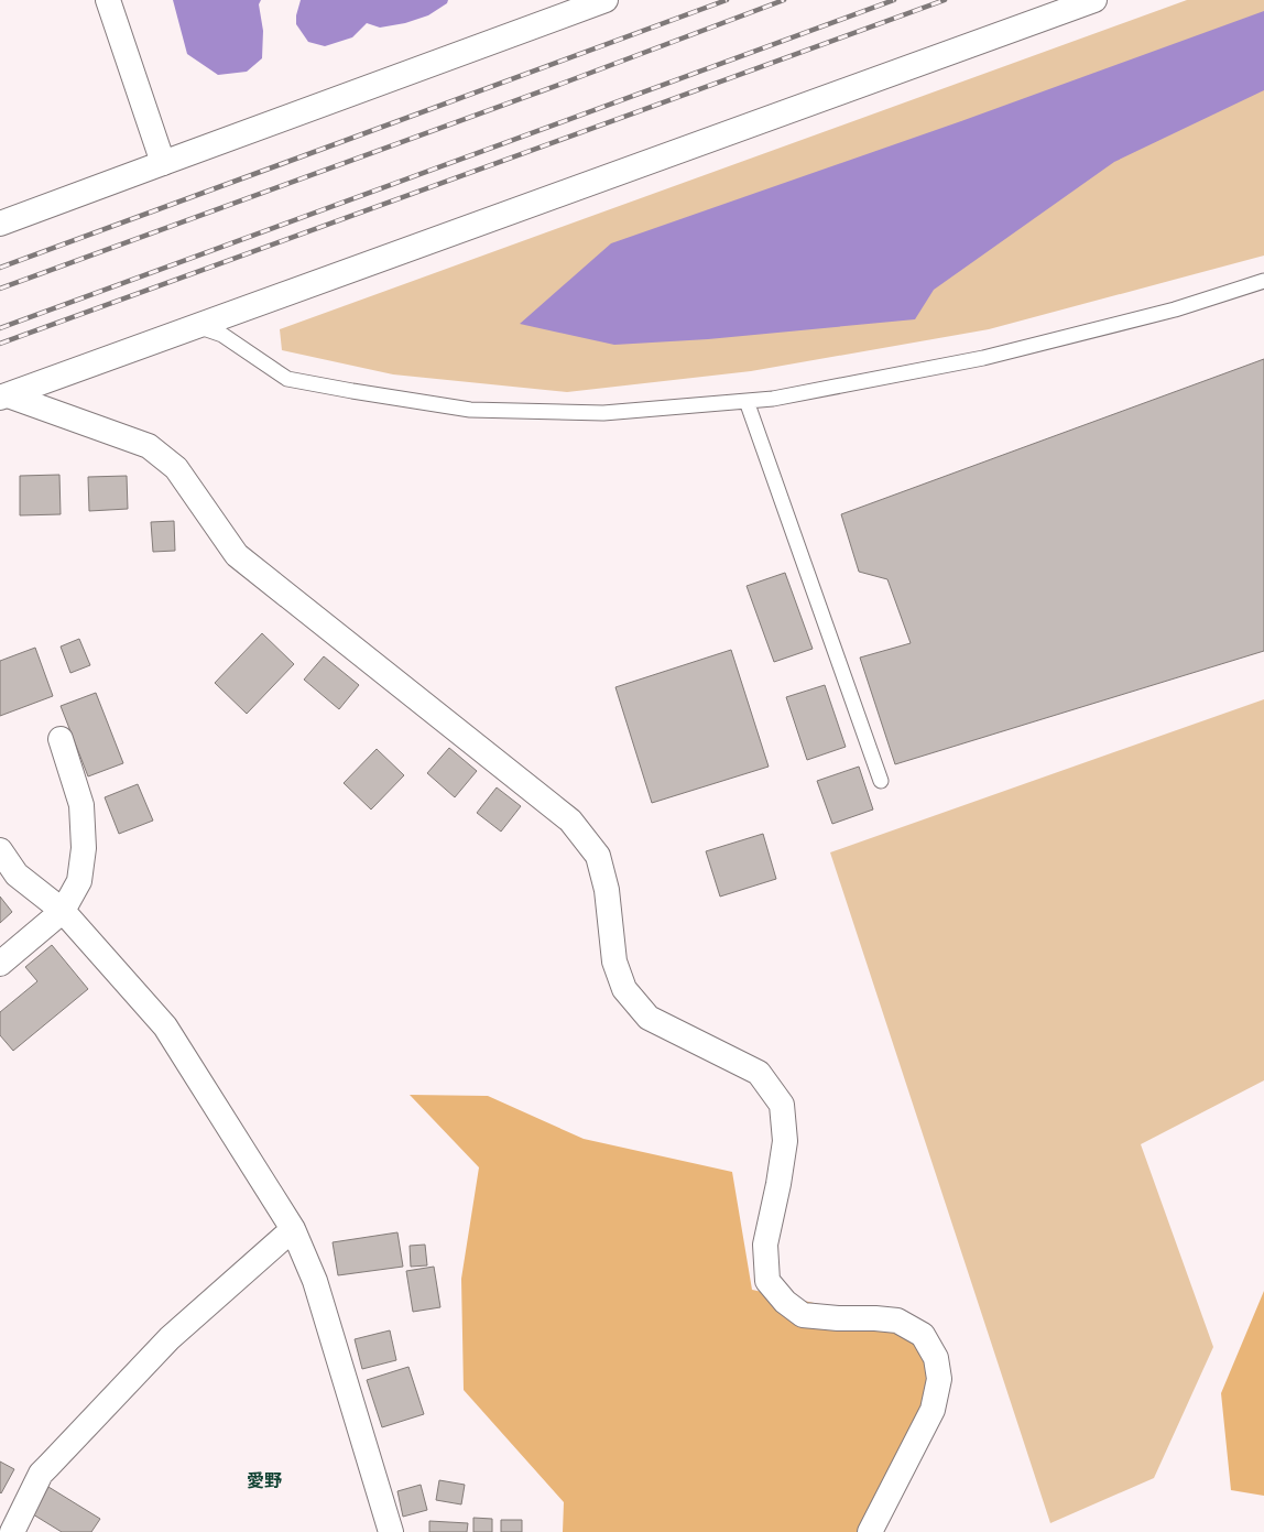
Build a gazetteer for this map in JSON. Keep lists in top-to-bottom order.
{
  "districts": ["愛野"]
}
